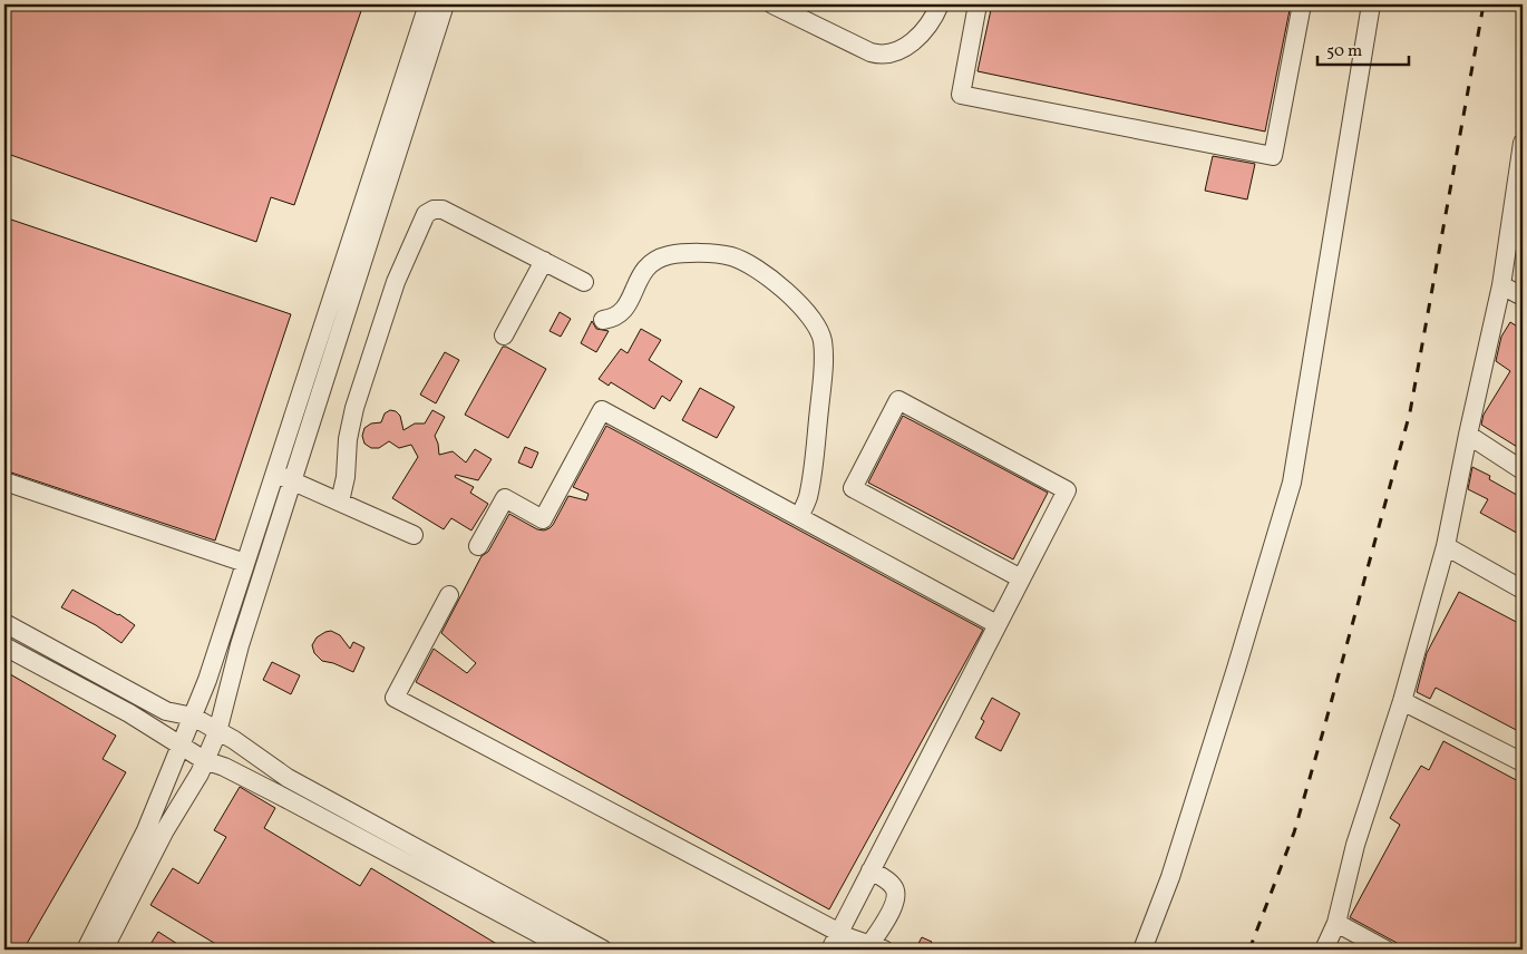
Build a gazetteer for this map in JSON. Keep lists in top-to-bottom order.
{
  "scale_bar": "50 m"
}
